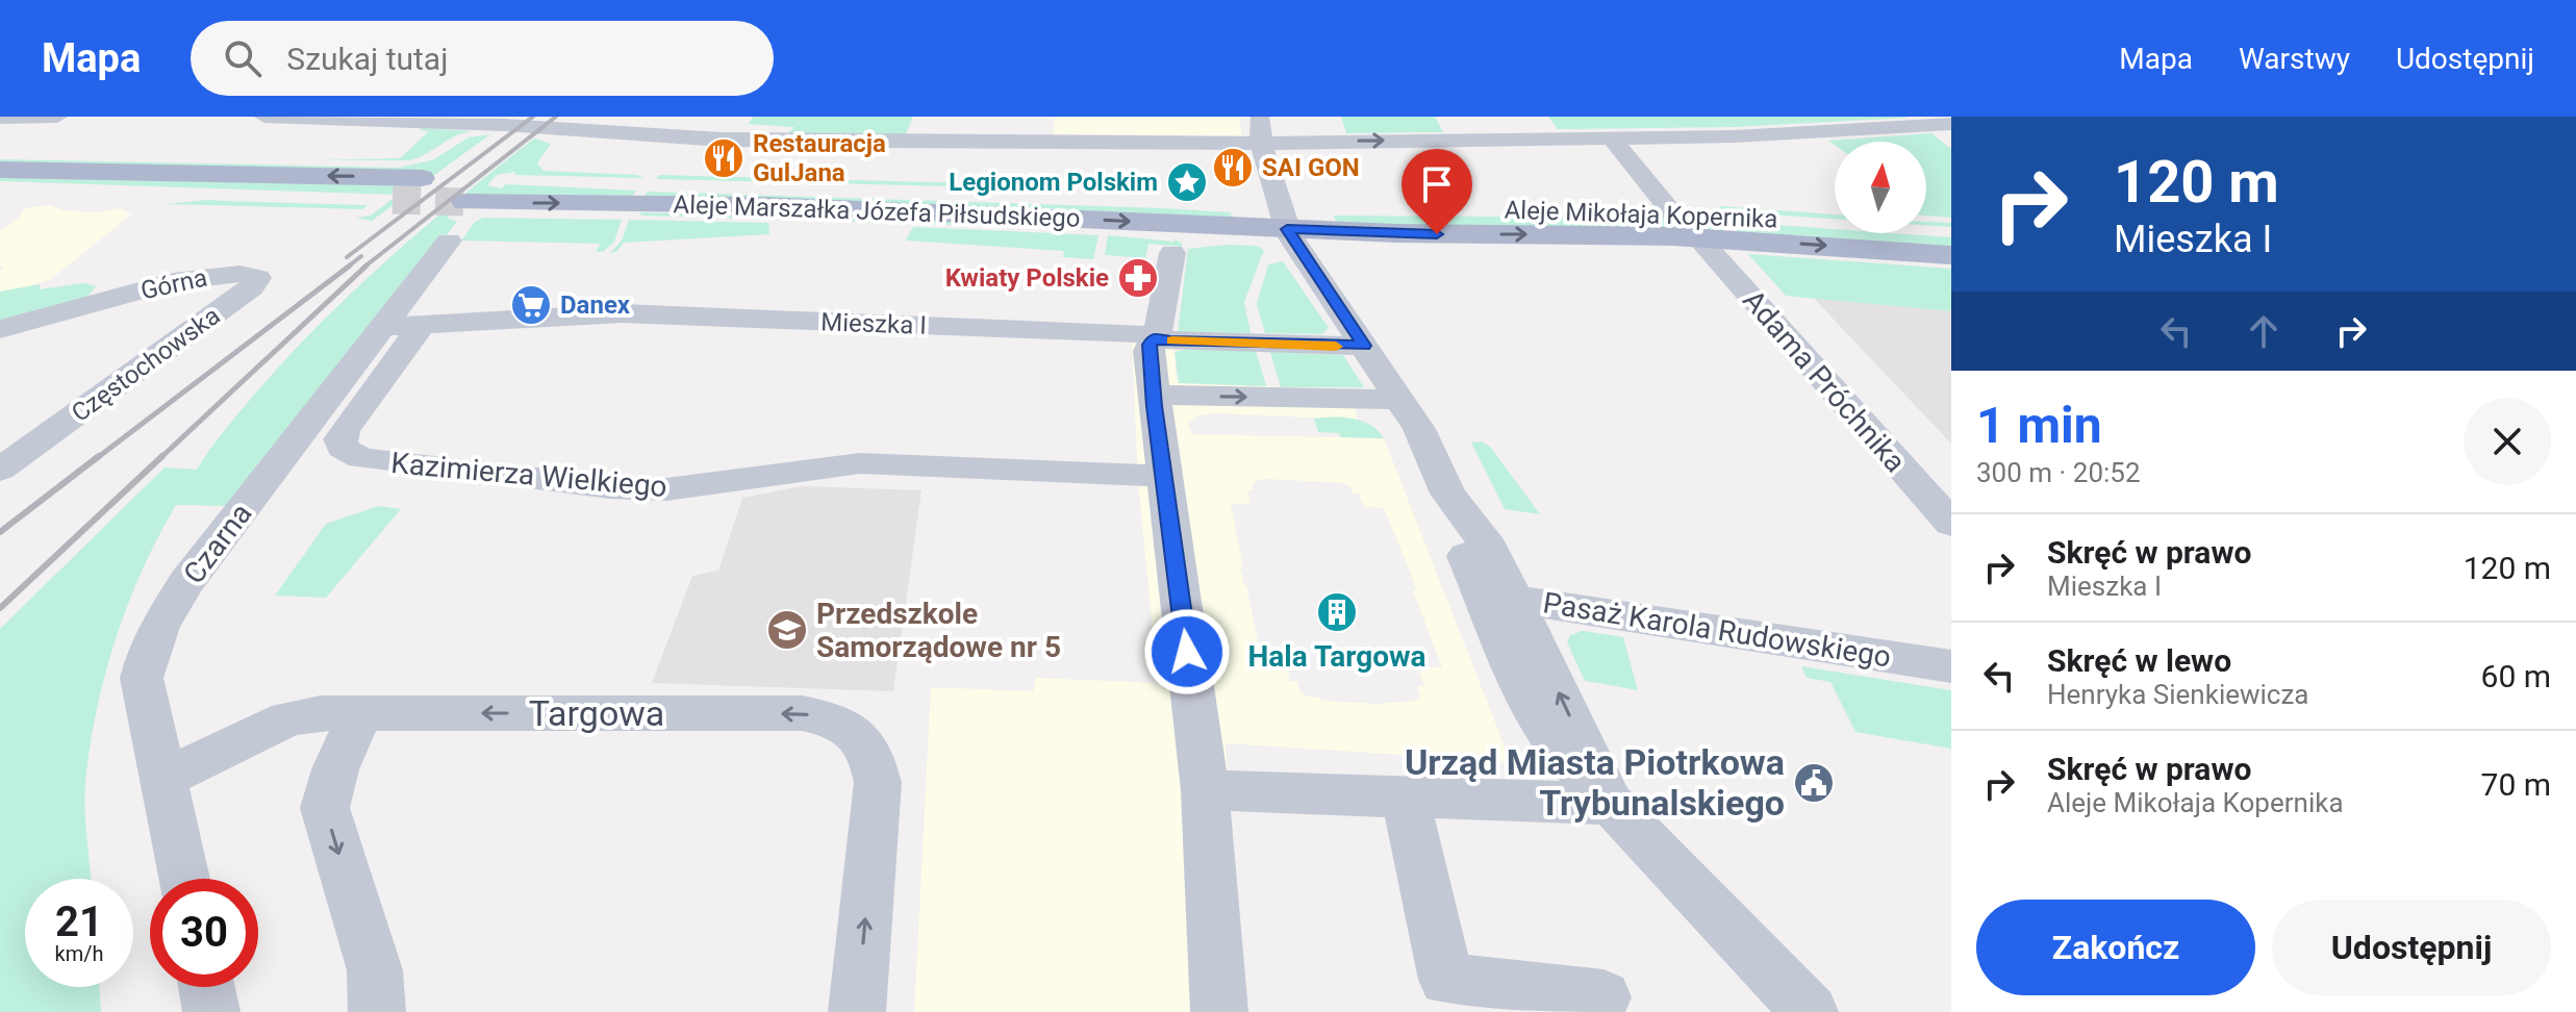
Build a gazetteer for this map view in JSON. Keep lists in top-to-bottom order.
{
  "streets": {
    "main road": ["Aleje Marszałka Józefa Piłsudskiego", "Aleje Mikołaja Kopernika"],
    "street": [
      "Górna",
      "Mieszka I",
      "Częstochowska",
      "Adama Próchnika",
      "Kazimierza Wielkiego",
      "Czarna",
      "Pasaż Karola Rudowskiego",
      "Targowa"
    ]
  },
  "crossings": [
    ["Aleje Marszałka Józefa Piłsudskiego", "Aleje Mikołaja Kopernika"],
    ["Aleje Mikołaja Kopernika", "Adama Próchnika"],
    ["Górna", "Częstochowska"],
    ["Mieszka I", "Kazimierza Wielkiego"],
    ["Mieszka I", "Czarna"],
    ["Kazimierza Wielkiego", "Czarna"],
    ["Czarna", "Targowa"]
  ],
  "places": {
    "restaurant": ["Restauracja GulJana", "SAI GON"],
    "place": ["Legionom Polskim"],
    "pharmacy": ["Kwiaty Polskie"],
    "supermarket": ["Danex"],
    "building": ["Hala Targowa"],
    "school or university": ["Przedszkole Samorządowe nr 5"],
    "public building": ["Urząd Miasta Piotrkowa Trybunalskiego"]
  },
  "north": "top",
  "page": {
    "header": "Mapa",
    "search": "Szukaj tutaj",
    "nav": ["Mapa", "Warstwy", "Udostępnij"],
    "turn": ["120 m", "Mieszka I"],
    "heading": ["1 min", "300 m · 20:52"],
    "list": [
      {
        "name": "Skręć w prawo",
        "note": "Mieszka I",
        "value": "120 m"
      },
      {
        "name": "Skręć w lewo",
        "note": "Henryka Sienkiewicza",
        "value": "60 m"
      },
      {
        "name": "Skręć w prawo",
        "note": "Aleje Mikołaja Kopernika",
        "value": "70 m"
      }
    ],
    "speed": "21 km/h",
    "limit": "30",
    "buttons": ["Zakończ", "Udostępnij"]
  }
}
